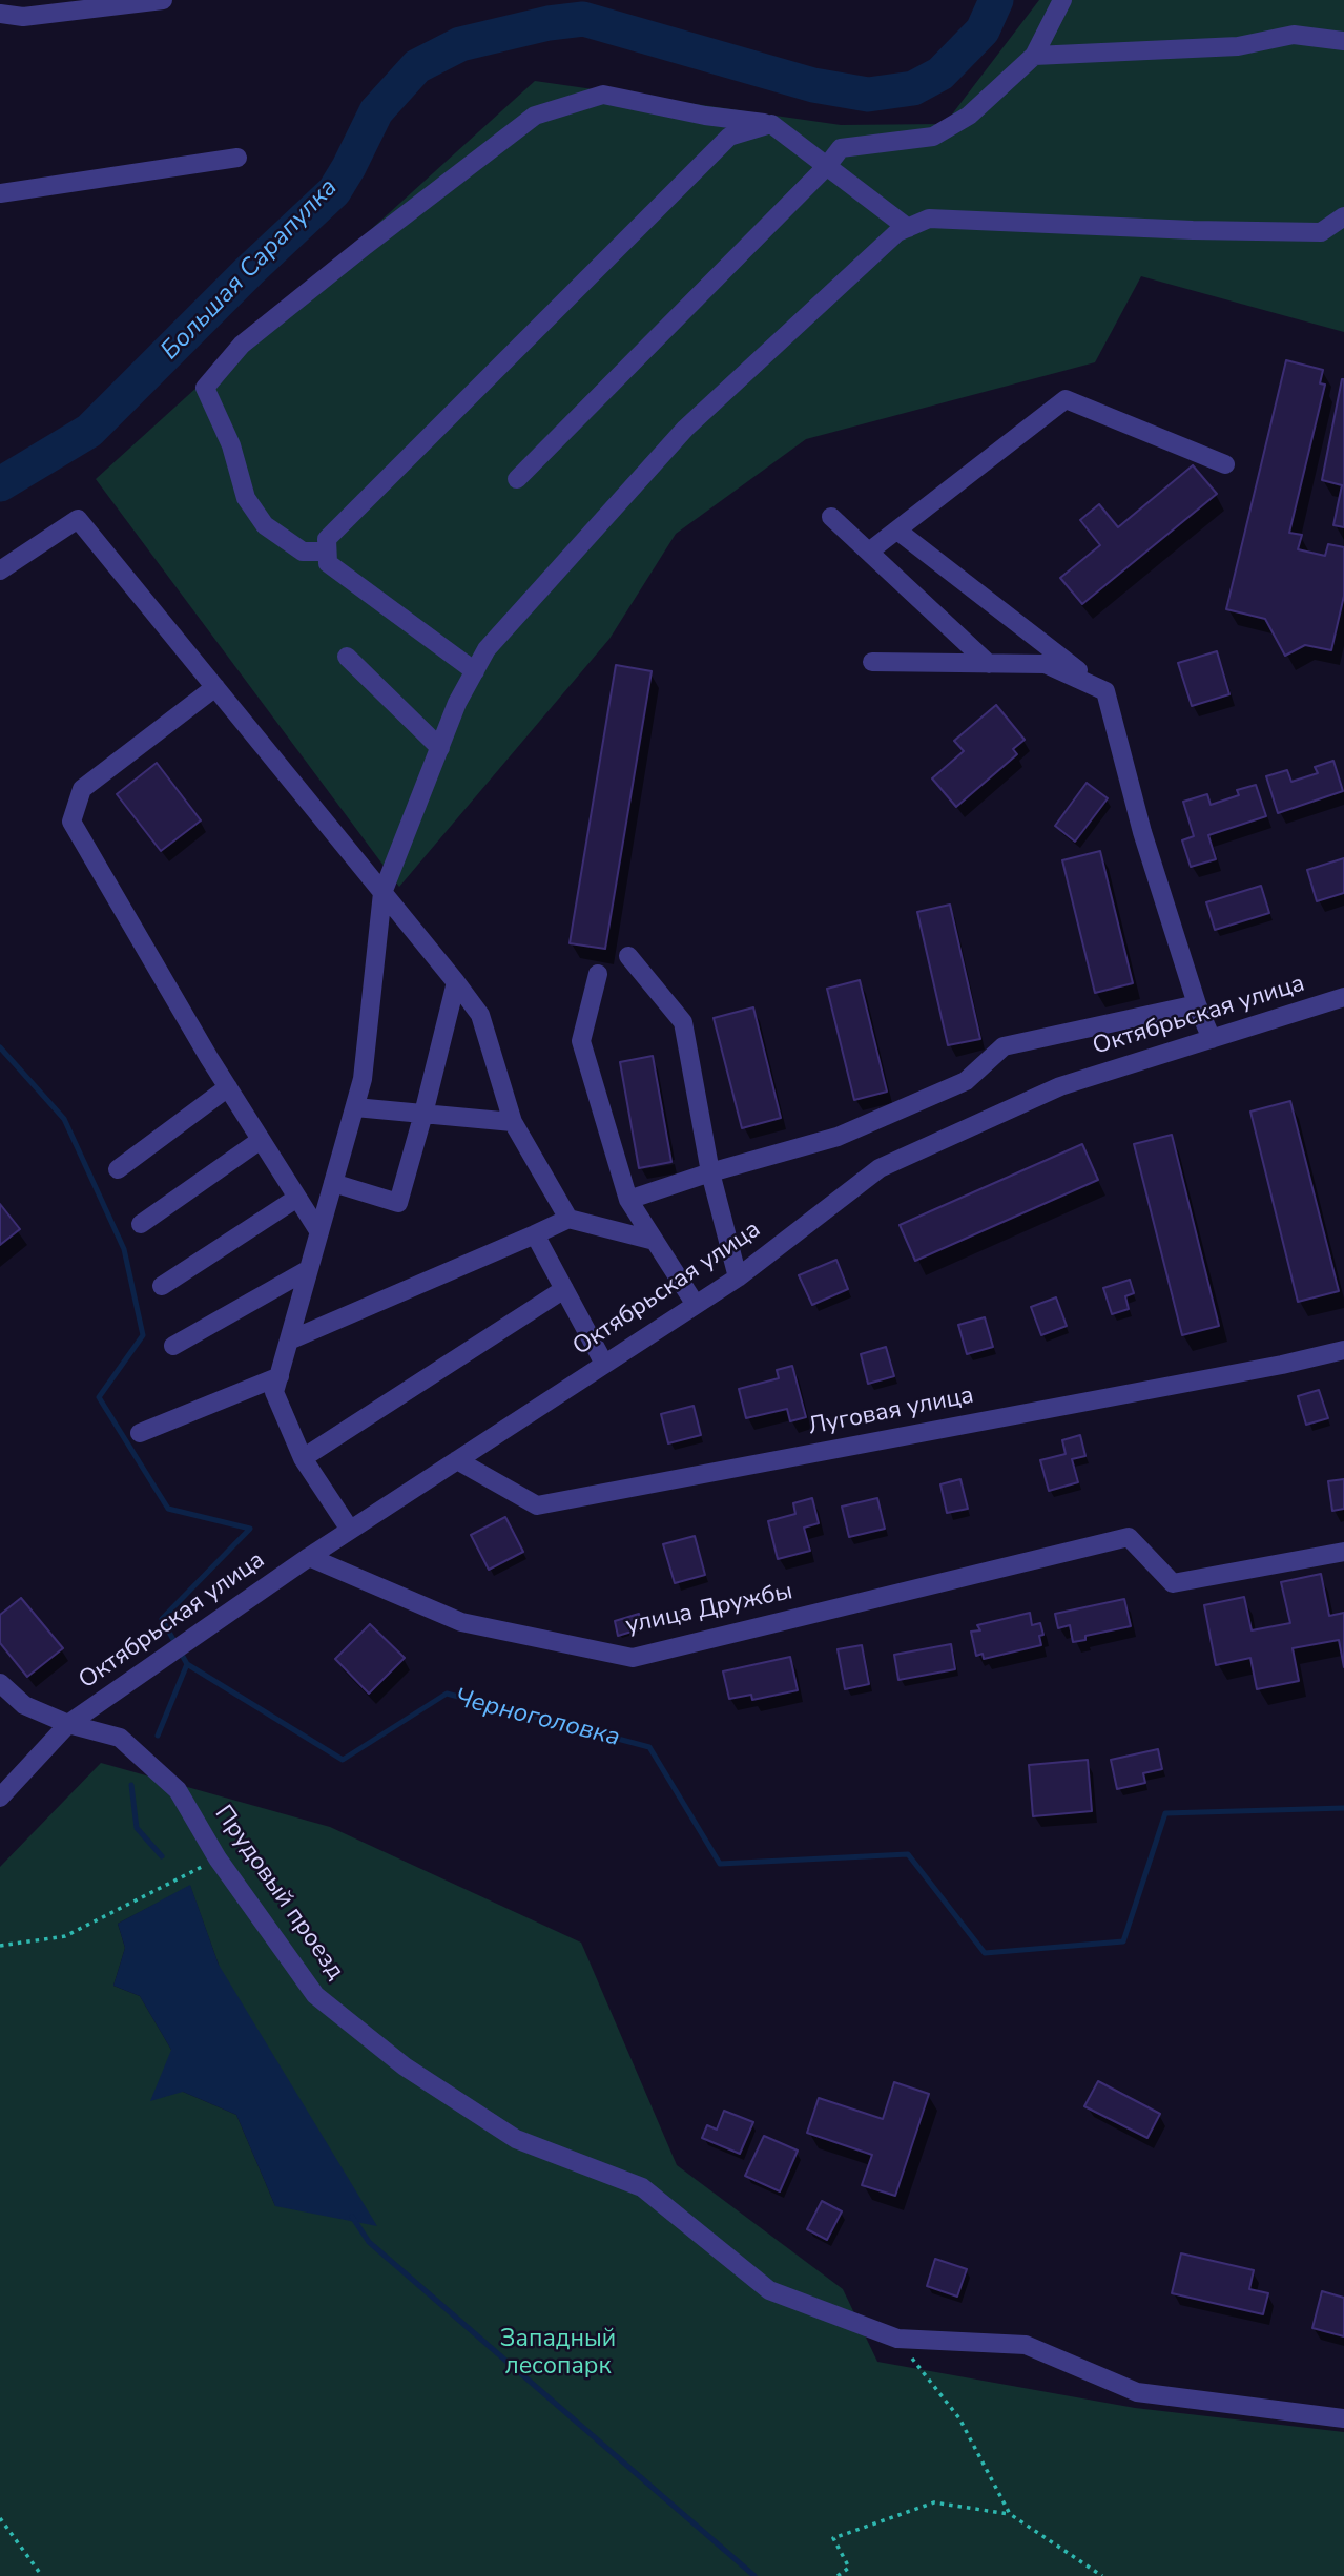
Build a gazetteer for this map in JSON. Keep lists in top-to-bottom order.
{
  "streets": {
    "street": [
      "Октябрьская улица",
      "Луговая улица",
      "улица Дружбы",
      "Прудовый проезд"
    ]
  },
  "crossings": [
    ["Октябрьская улица", "Луговая улица"],
    ["Октябрьская улица", "улица Дружбы"],
    ["Октябрьская улица", "Прудовый проезд"]
  ],
  "water": ["Большая Сарапулка", "Черноголовка"],
  "parks": ["Западный лесопарк"]
}
